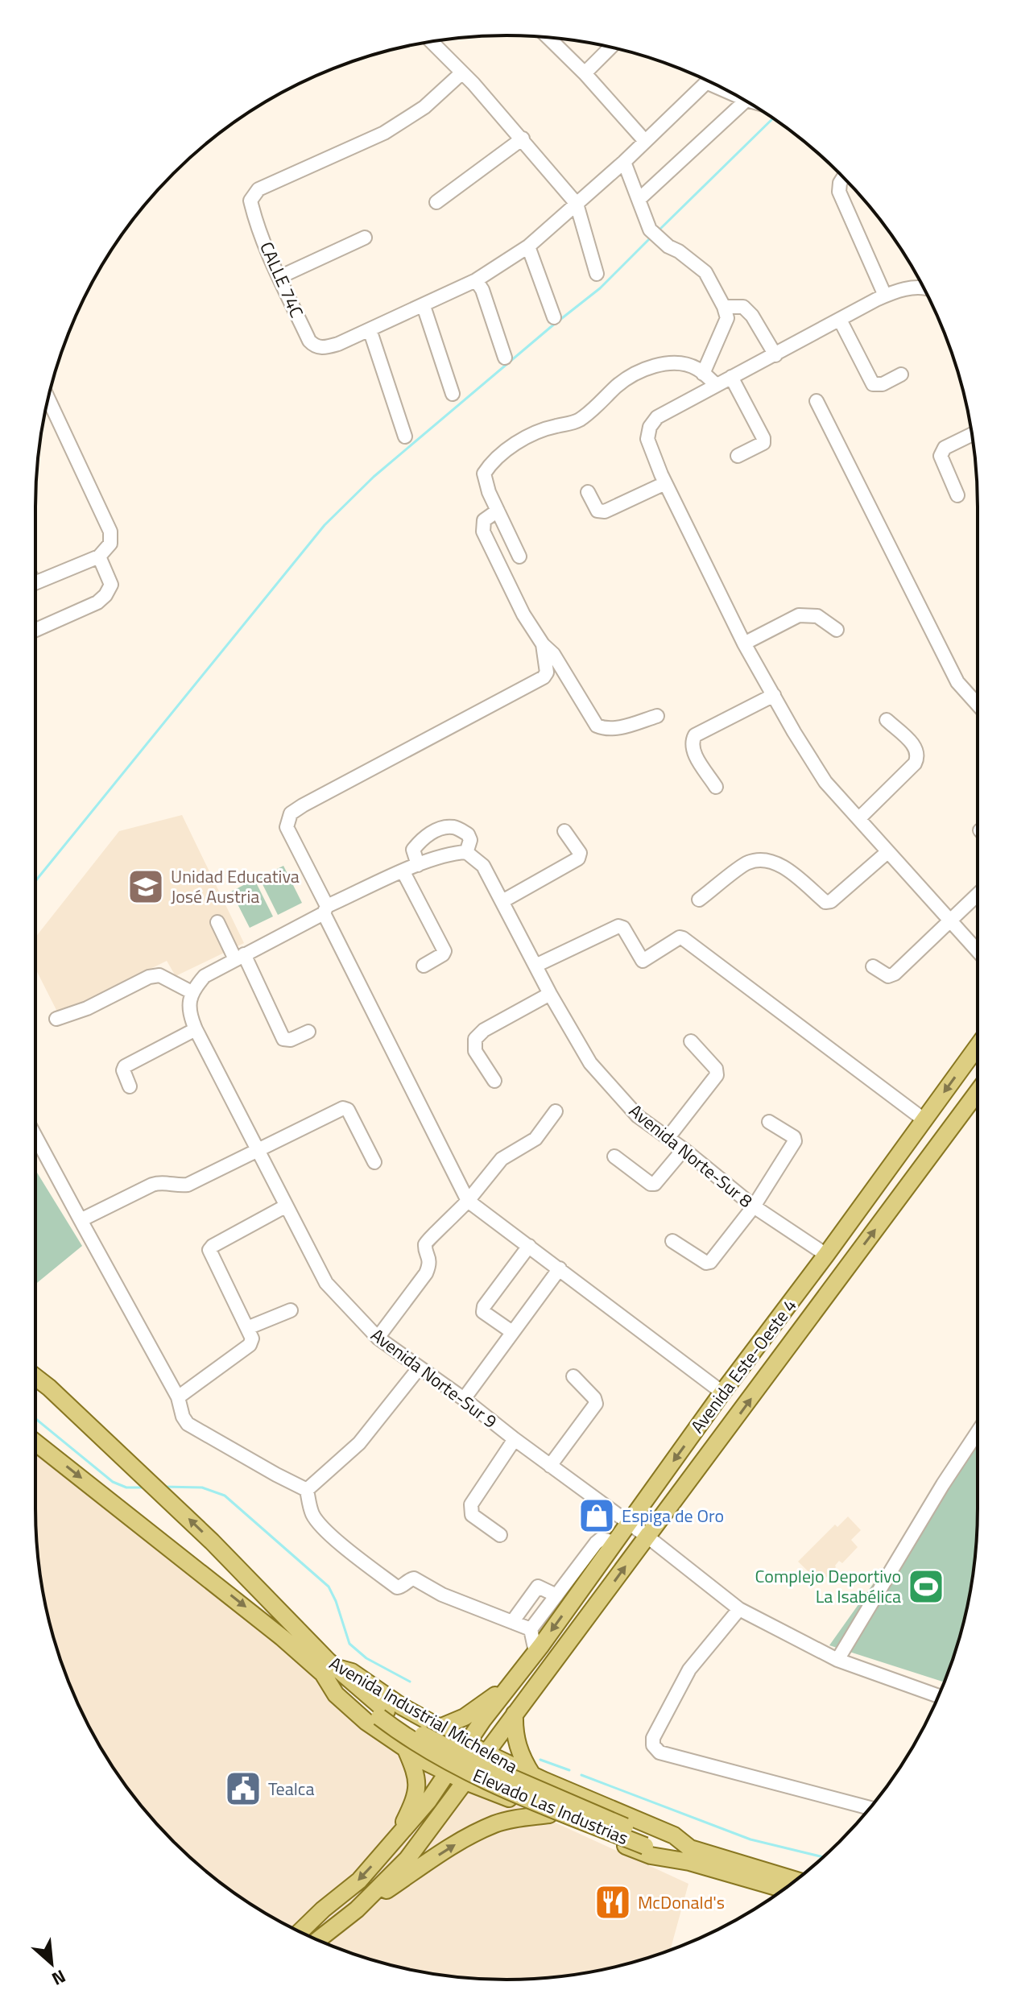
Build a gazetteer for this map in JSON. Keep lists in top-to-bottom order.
{
  "streets": {
    "main road": ["Avenida Este-Oeste 4", "Avenida Industrial Michelena", "Elevado Las Industrias"],
    "street": ["CALLE 74C", "Avenida Norte-Sur 8", "Avenida Norte-Sur 9"]
  },
  "crossings": [
    ["Avenida Norte-Sur 8", "Avenida Este-Oeste 4"],
    ["Avenida Este-Oeste 4", "Avenida Norte-Sur 9"],
    ["Avenida Industrial Michelena", "Elevado Las Industrias"]
  ],
  "places": {
    "school or university": ["Unidad Educativa José Austria"],
    "shop": ["Espiga de Oro"],
    "sports": ["Complejo Deportivo La Isabélica"],
    "public building": ["Tealca"],
    "restaurant": ["McDonald's"]
  },
  "north": "bottom right"
}
